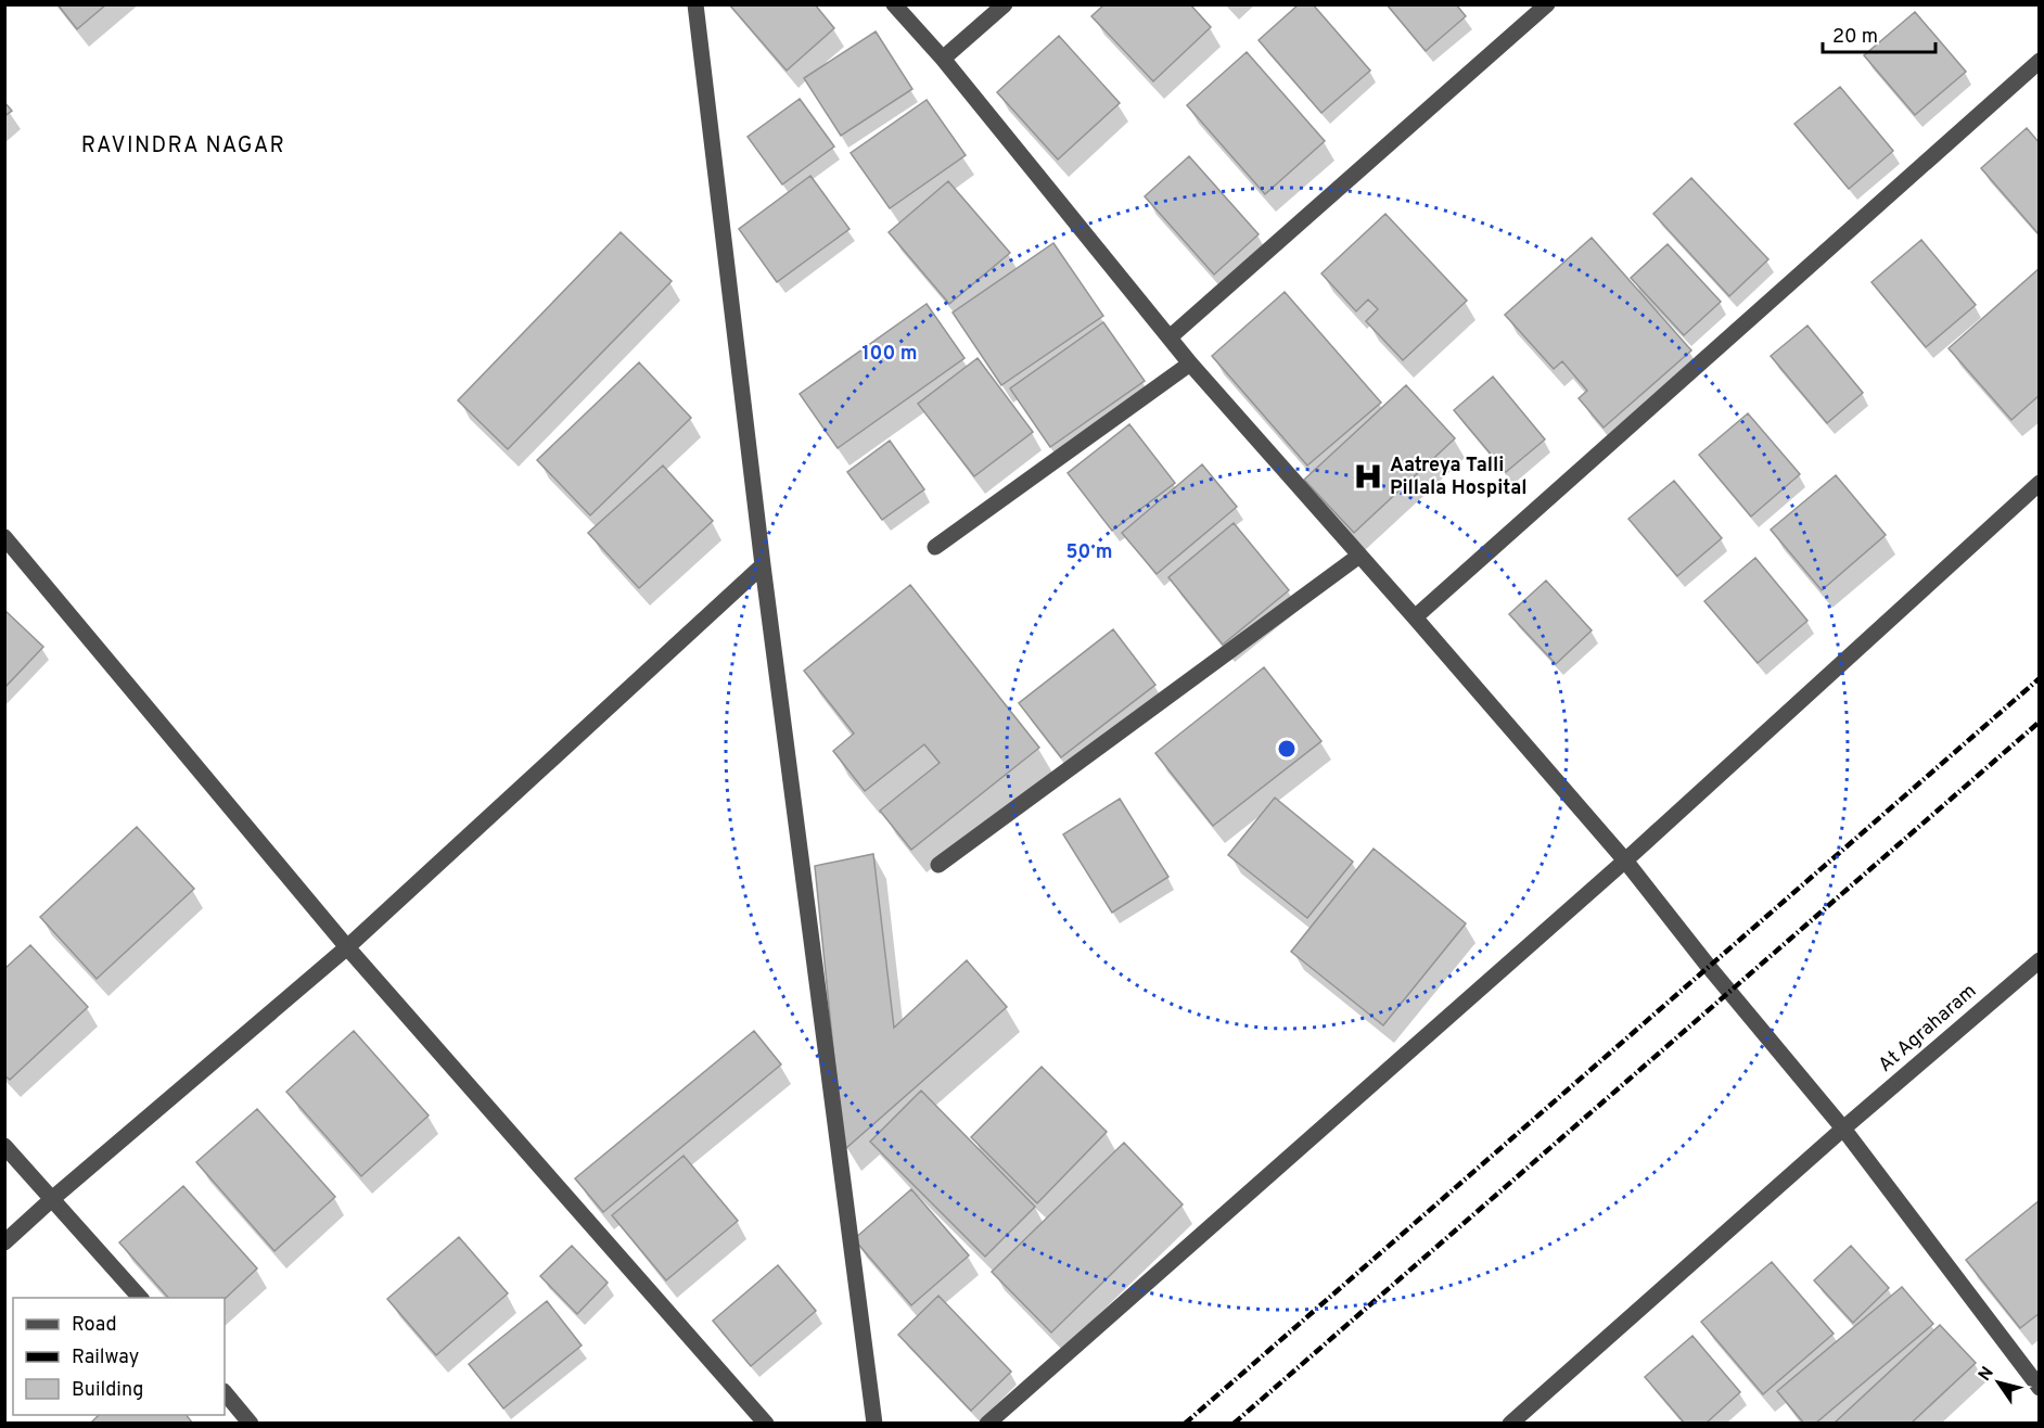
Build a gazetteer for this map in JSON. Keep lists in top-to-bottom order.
{
  "streets": {
    "street": ["At Agraharam"]
  },
  "districts": ["RAVINDRA NAGAR"],
  "places": {
    "hospital": ["Aatreya Talli Pillala Hospital"]
  },
  "legend": ["Road", "Railway", "Building"],
  "scale_bar": "20 m",
  "north": "top left",
  "rings": ["100 m", "50 m"]
}
